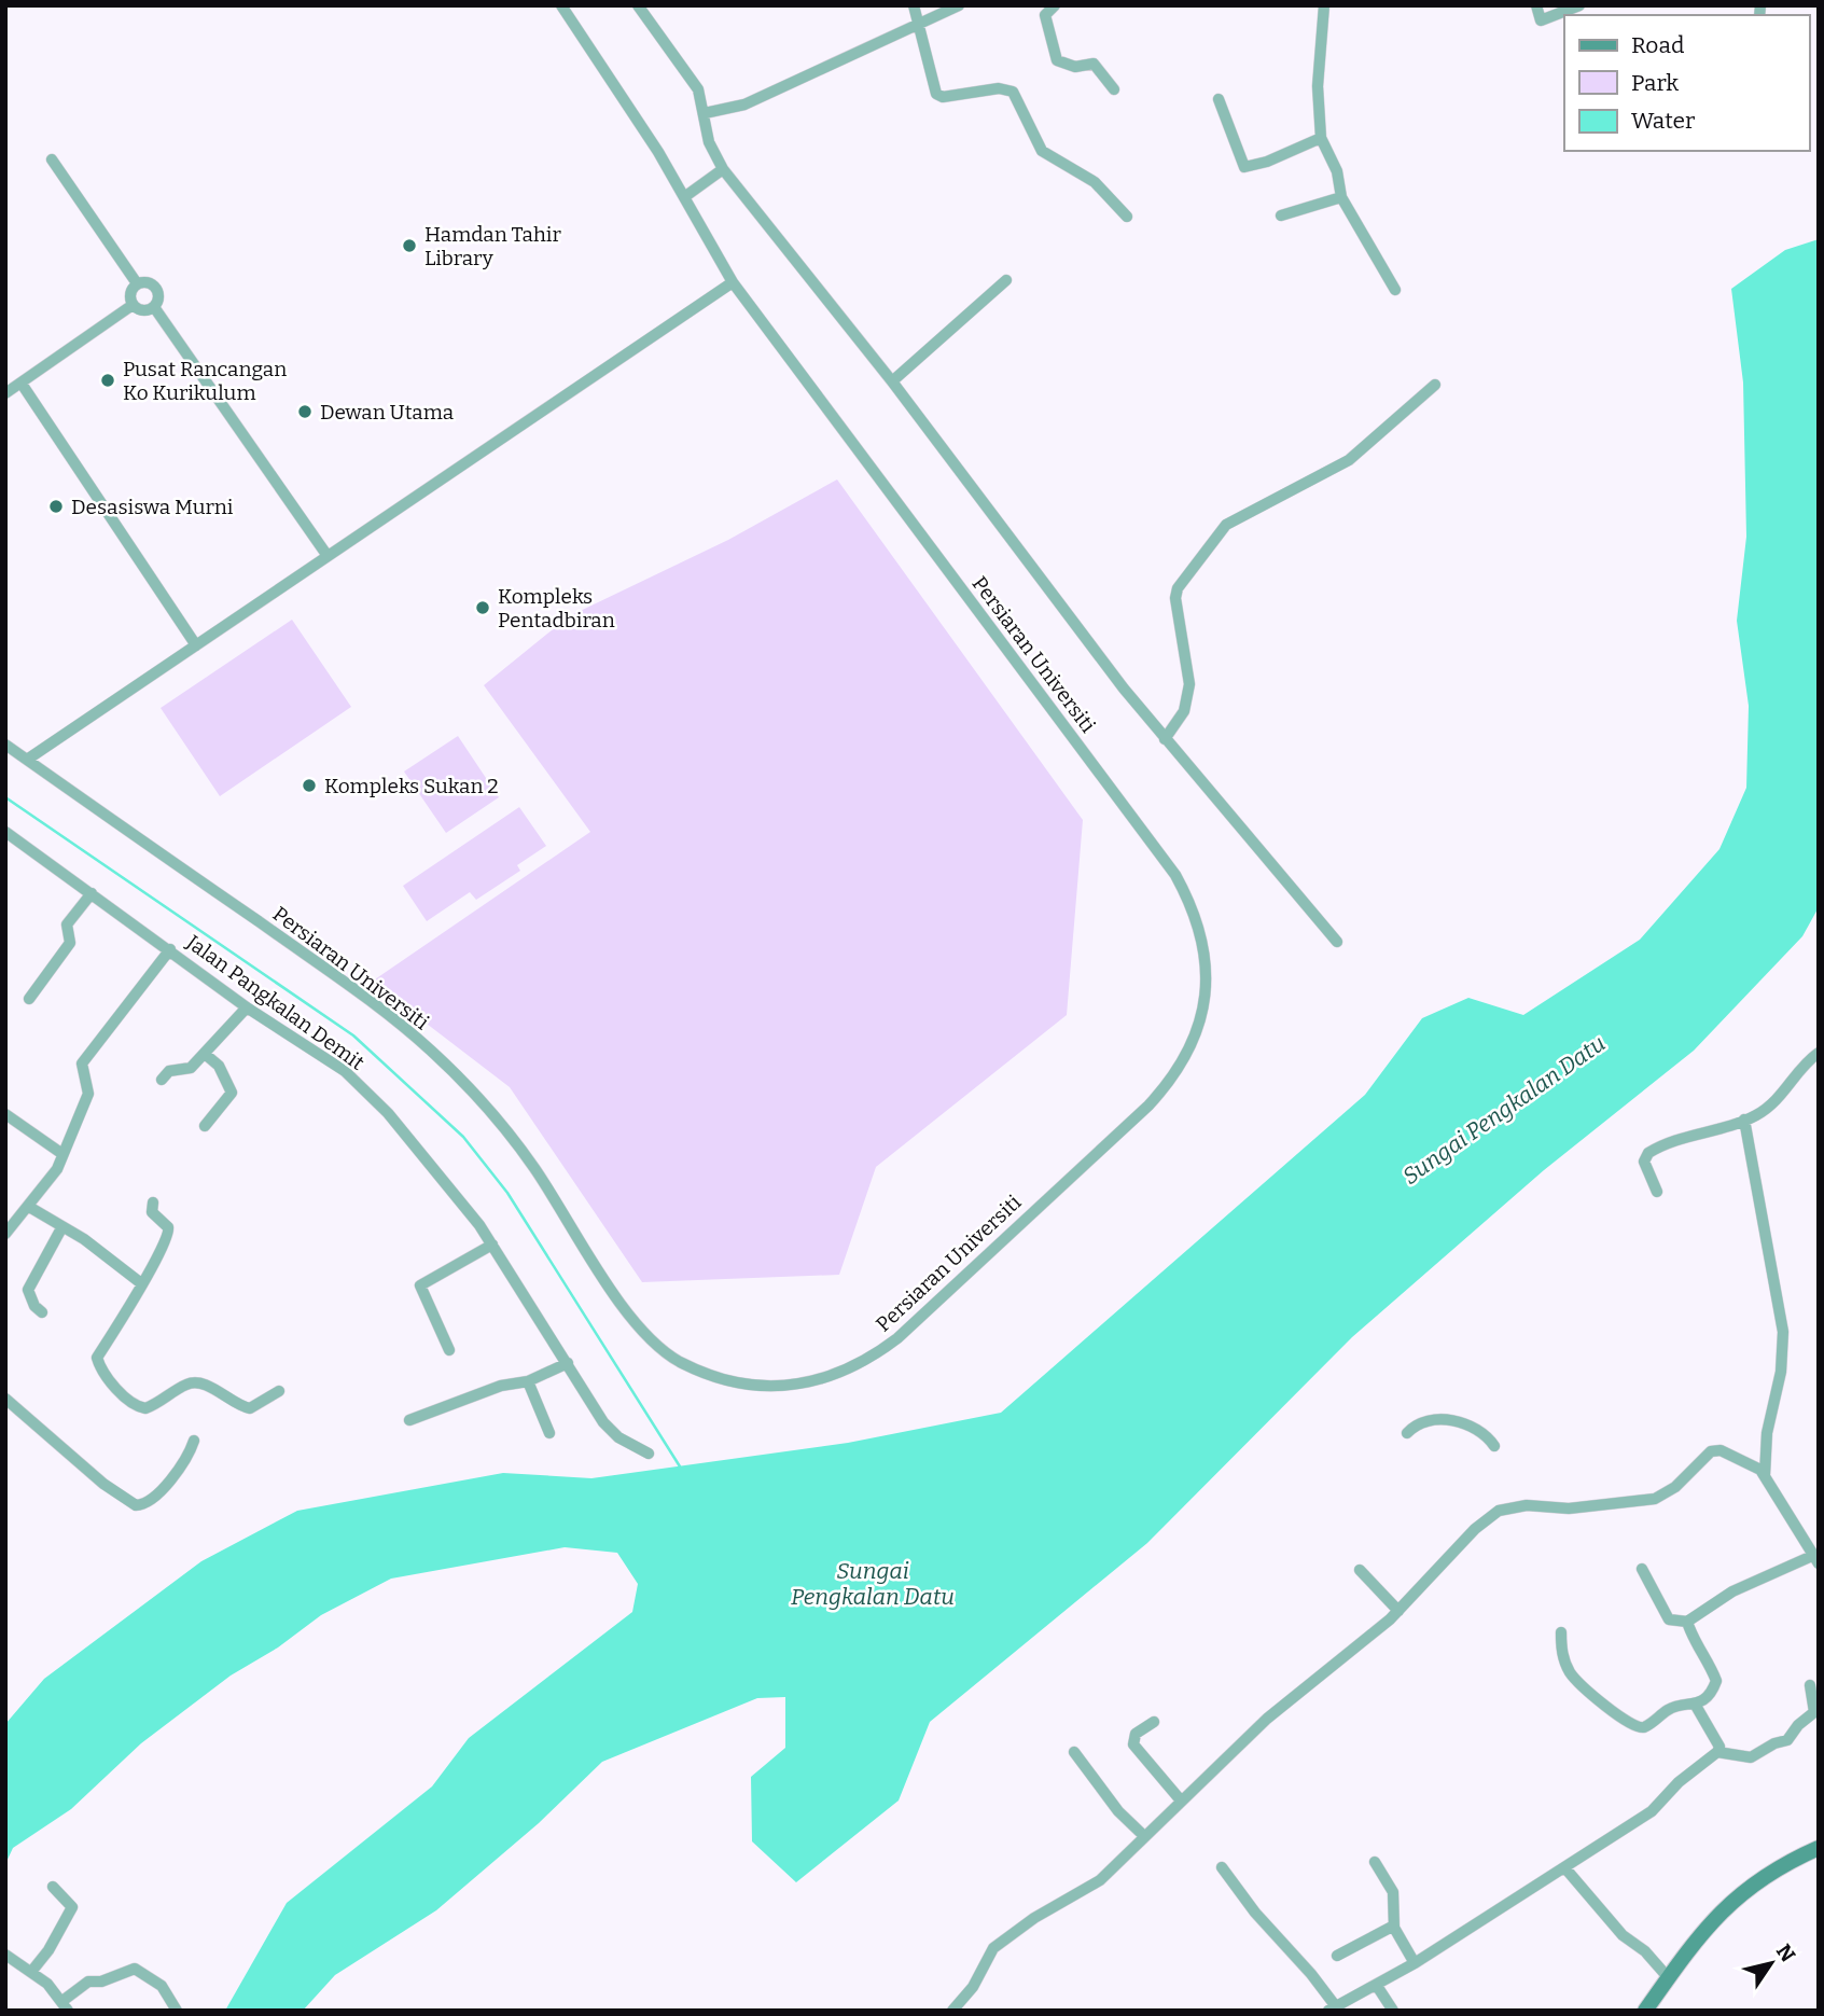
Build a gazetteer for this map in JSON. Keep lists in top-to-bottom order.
{
  "streets": {
    "street": ["Persiaran Universiti", "Jalan Pangkalan Demit"]
  },
  "water": ["Sungai Pengkalan Datu"],
  "places": [
    "Hamdan Tahir Library",
    "Pusat Rancangan Ko Kurikulum",
    "Dewan Utama",
    "Desasiswa Murni",
    "Kompleks Pentadbiran",
    "Kompleks Sukan 2"
  ],
  "legend": ["Road", "Park", "Water"],
  "north": "top right"
}
